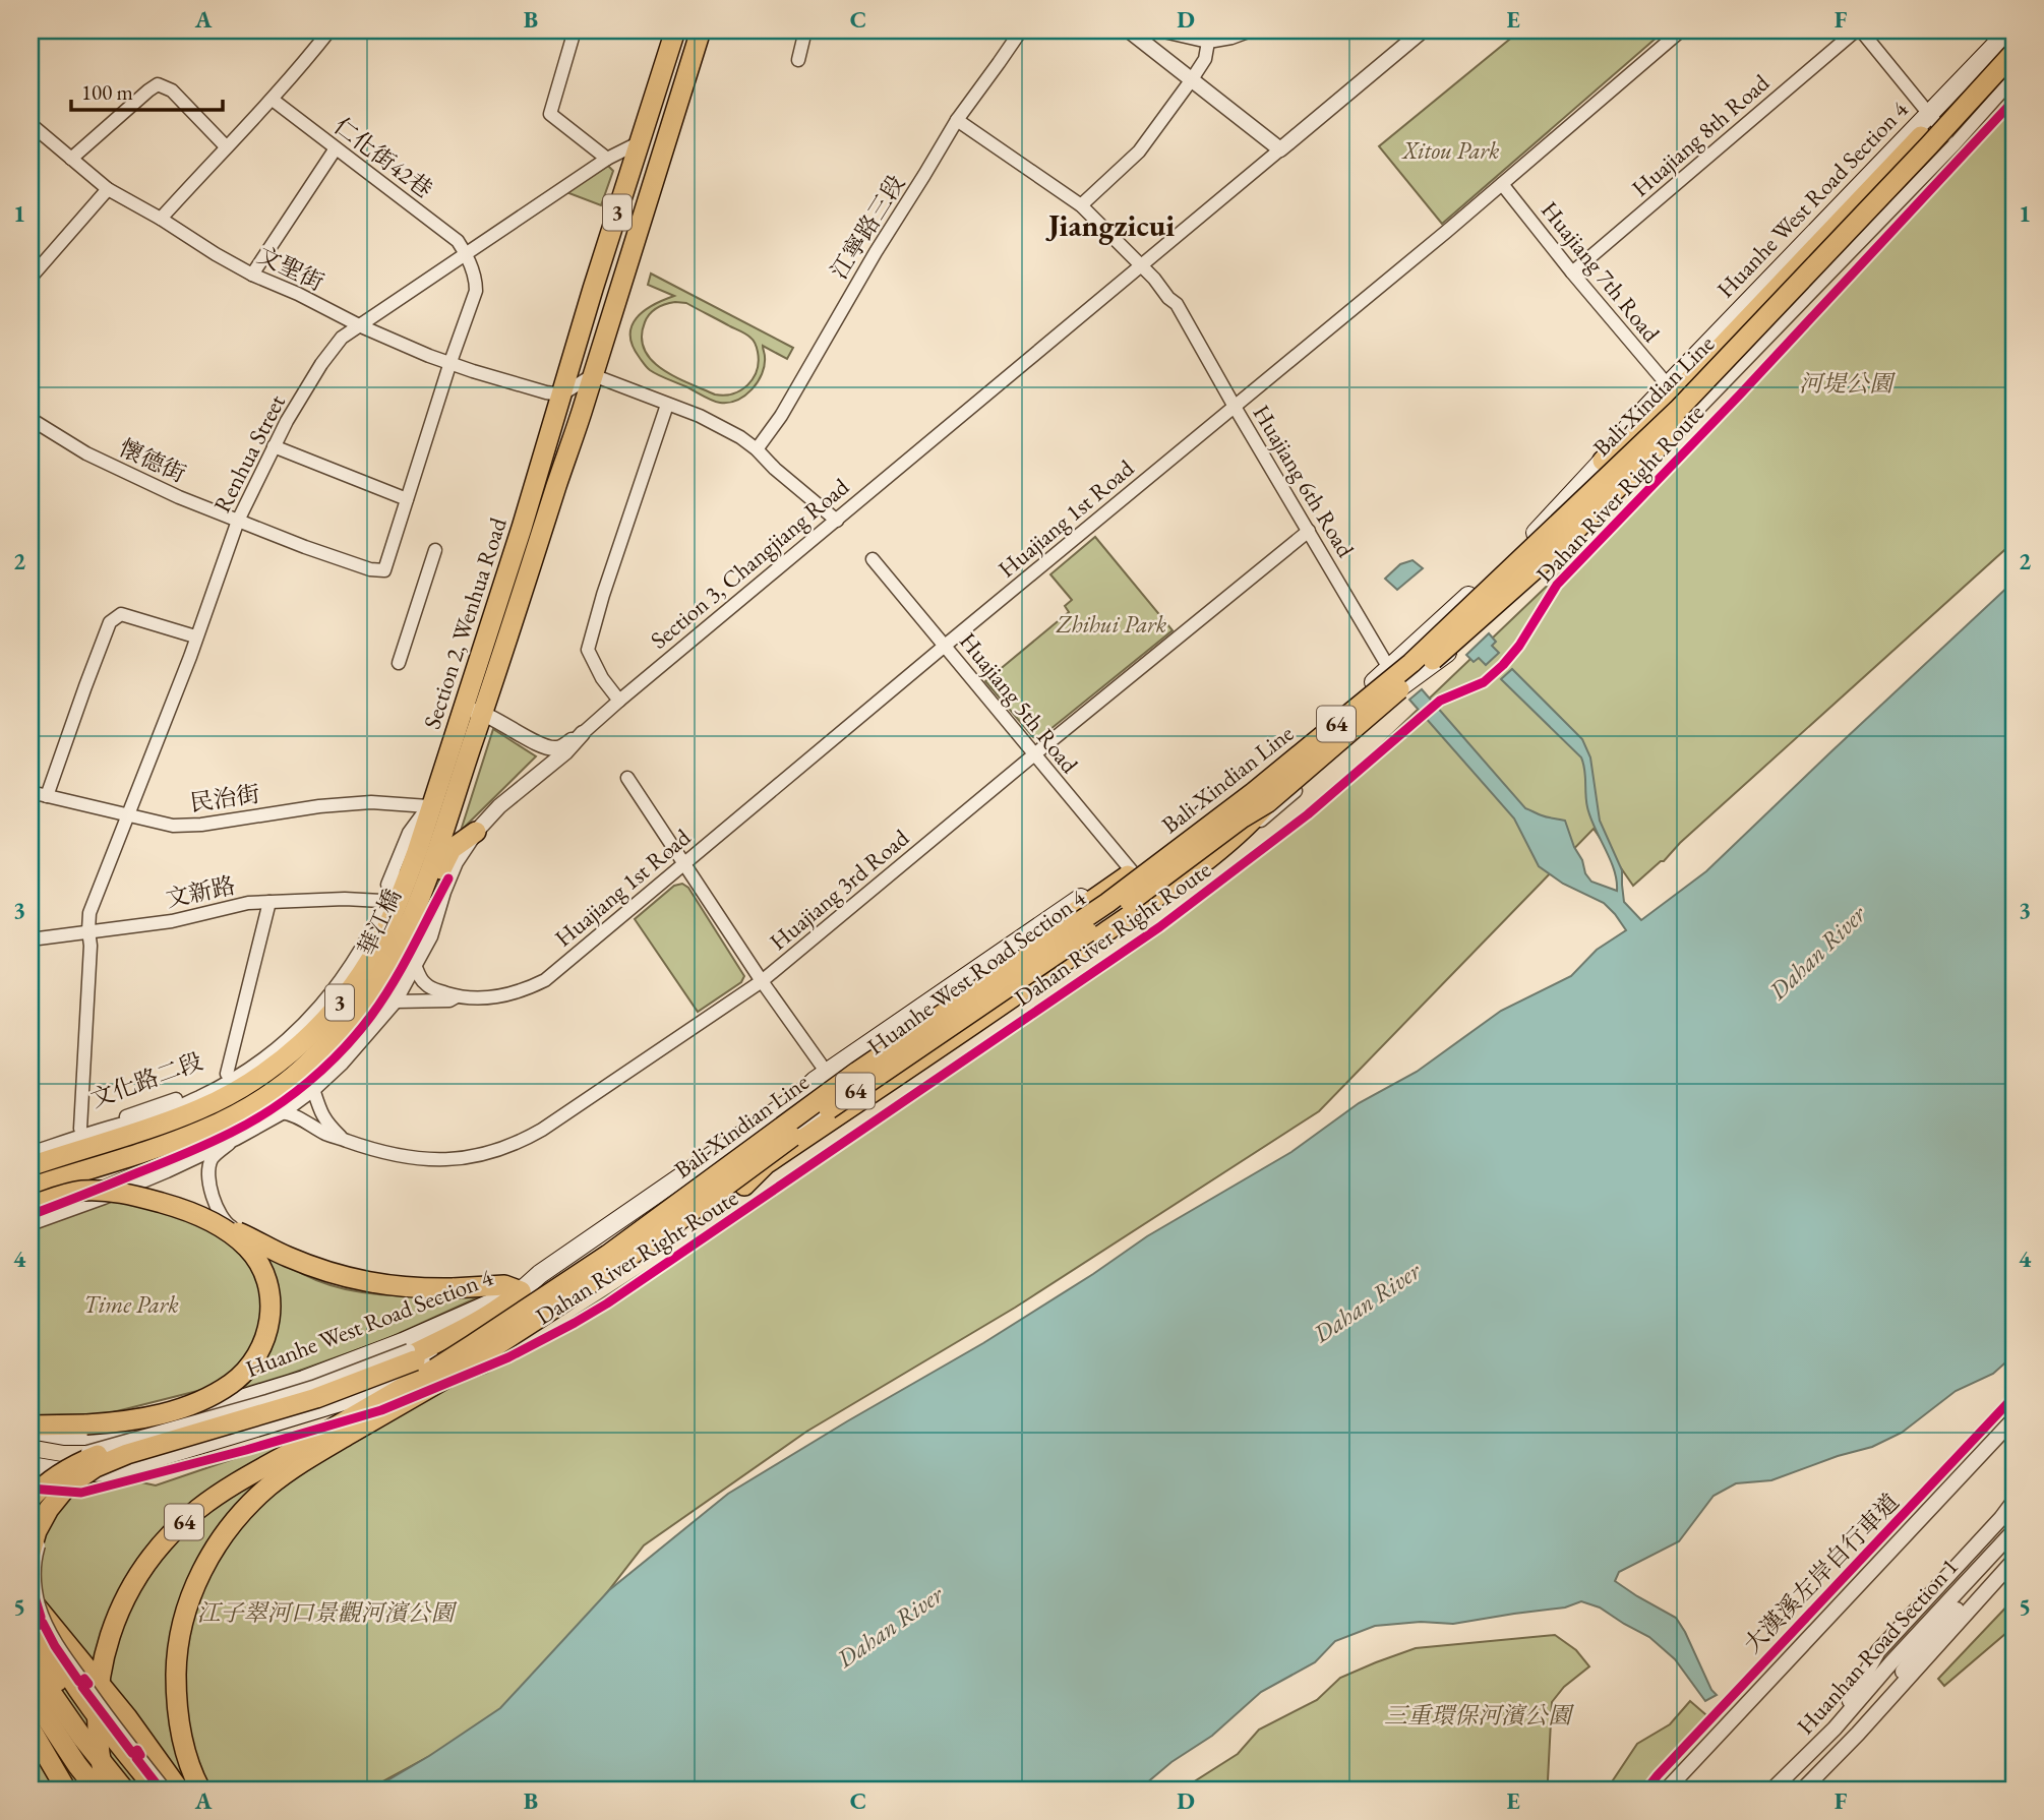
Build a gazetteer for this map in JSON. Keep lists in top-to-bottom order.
{
  "streets": {
    "main road": [
      "Huanhe West Road Section 4",
      "3",
      "Bali-Xindian Line",
      "Section 2, Wenhua Road",
      "64",
      "華江橋"
    ],
    "street": [
      "Huajiang 8th Road",
      "仁化街42巷",
      "江寧路三段",
      "文聖街",
      "Huajiang 7th Road",
      "Renhua Street",
      "懷德街",
      "Huajiang 6th Road",
      "Huajiang 1st Road",
      "Section 3, Changjiang Road",
      "Huajiang 5th Road",
      "民治街",
      "Huajiang 3rd Road",
      "文新路",
      "文化路二段",
      "Huanhan Road Section 1"
    ],
    "cycle path": ["Dahan River Right Route", "大漢溪左岸自行車道"]
  },
  "crossings": [
    ["Huajiang 8th Road", "Huajiang 7th Road"],
    ["仁化街42巷", "Renhua Street"],
    ["Huanhe West Road Section 4", "Huajiang 7th Road"],
    ["Huanhe West Road Section 4", "Bali-Xindian Line"],
    ["Huanhe West Road Section 4", "Huajiang 6th Road"],
    ["Huanhe West Road Section 4", "Huajiang 5th Road"],
    ["Huanhe West Road Section 4", "64"],
    ["3", "Section 2, Wenhua Road"],
    ["3", "華江橋"],
    ["江寧路三段", "Huajiang 6th Road"],
    ["文聖街", "Renhua Street"],
    ["文聖街", "Section 2, Wenhua Road"],
    ["Huajiang 7th Road", "Huajiang 1st Road"],
    ["Bali-Xindian Line", "64"],
    ["Renhua Street", "懷德街"],
    ["Renhua Street", "Section 2, Wenhua Road"],
    ["Renhua Street", "民治街"],
    ["Renhua Street", "文新路"],
    ["Renhua Street", "文化路二段"],
    ["Huajiang 6th Road", "Huajiang 1st Road"],
    ["Huajiang 6th Road", "Section 3, Changjiang Road"],
    ["Huajiang 6th Road", "Huajiang 3rd Road"],
    ["Huajiang 1st Road", "Huajiang 5th Road"],
    ["Section 2, Wenhua Road", "民治街"],
    ["Section 2, Wenhua Road", "華江橋"],
    ["Section 2, Wenhua Road", "文化路二段"],
    ["Huajiang 5th Road", "Huajiang 3rd Road"],
    ["民治街", "文化路二段"],
    ["文新路", "文化路二段"]
  ],
  "districts": ["Jiangzicui"],
  "water": ["Dahan River"],
  "parks": [
    "Xitou Park",
    "河堤公園",
    "Zhihui Park",
    "Time Park",
    "江子翠河口景觀河濱公園",
    "三重環保河濱公園"
  ],
  "scale_bar": "100 m",
  "grid": {
    "columns": [
      "A",
      "B",
      "C",
      "D",
      "E",
      "F"
    ],
    "rows": [
      "1",
      "2",
      "3",
      "4",
      "5"
    ]
  }
}
